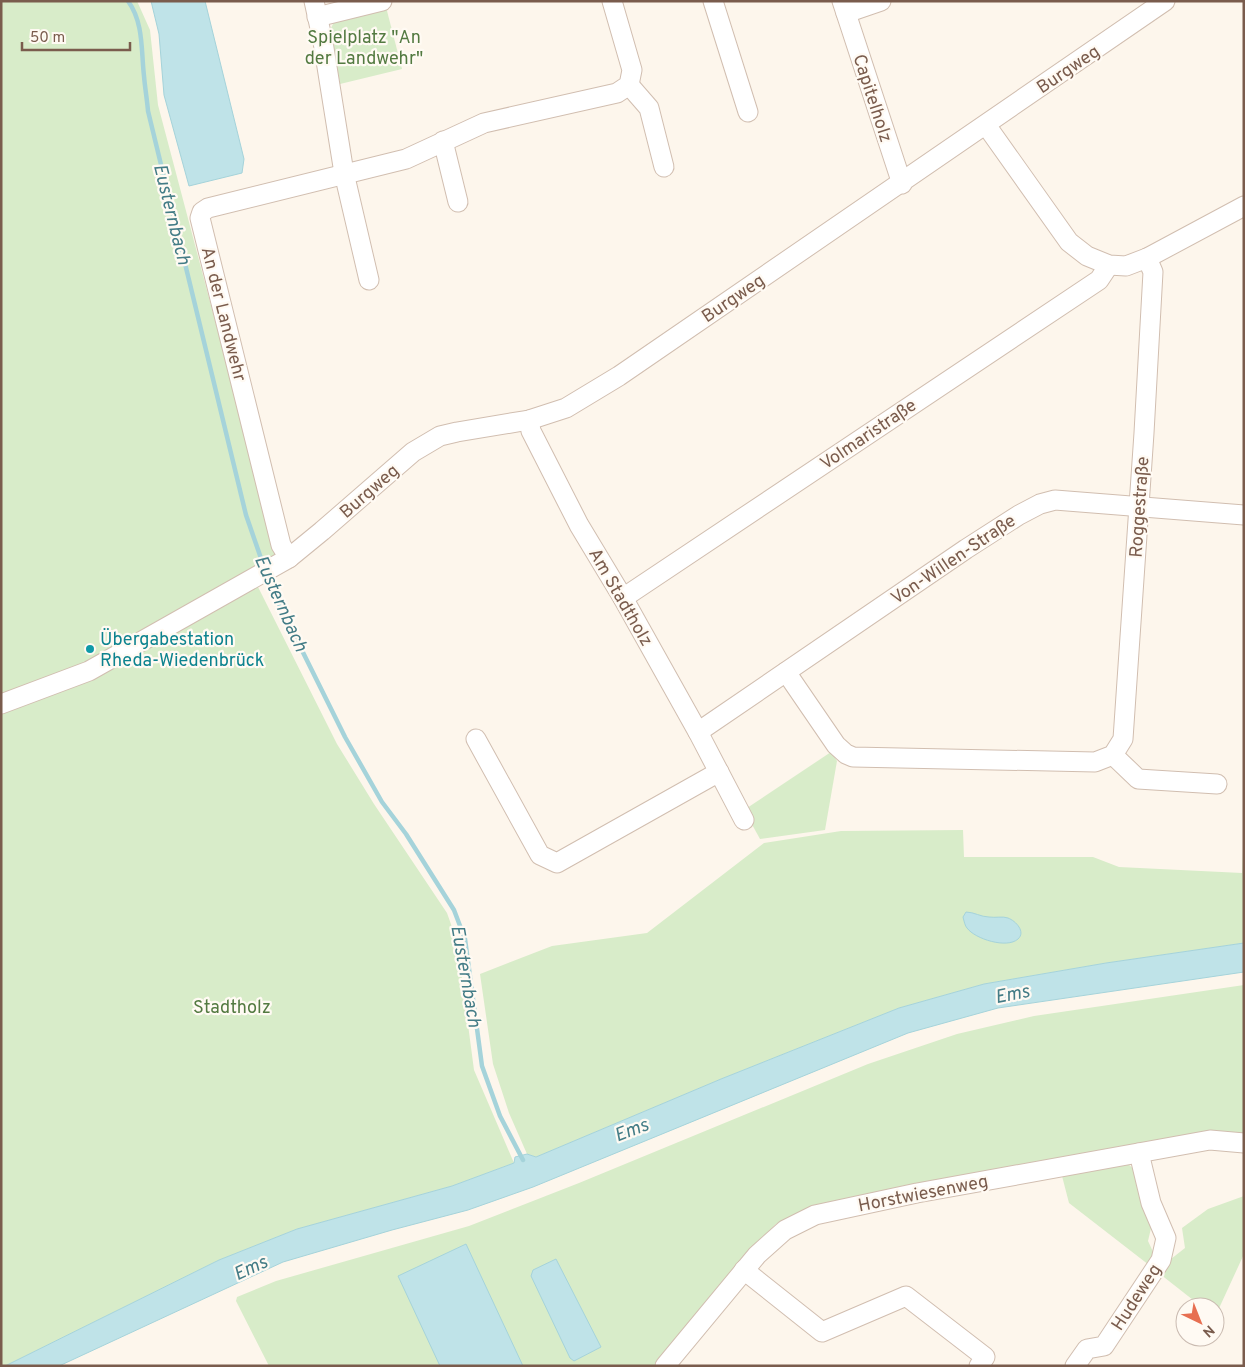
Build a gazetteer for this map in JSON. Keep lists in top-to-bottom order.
{
  "streets": {
    "street": [
      "Burgweg",
      "Capitelholz",
      "An der Landwehr",
      "Volmaristraße",
      "Roggestraße",
      "Von-Willen-Straße",
      "Am Stadtholz",
      "Horstwiesenweg",
      "Hudeweg"
    ]
  },
  "crossings": [
    ["Burgweg", "Capitelholz"],
    ["Burgweg", "An der Landwehr"],
    ["Burgweg", "Am Stadtholz"],
    ["Volmaristraße", "Am Stadtholz"],
    ["Roggestraße", "Von-Willen-Straße"],
    ["Von-Willen-Straße", "Am Stadtholz"],
    ["Horstwiesenweg", "Hudeweg"]
  ],
  "water": ["Eusternbach", "Ems"],
  "parks": ["Spielplatz \"An der Landwehr\"", "Stadtholz"],
  "places": ["Übergabestation Rheda-Wiedenbrück"],
  "scale_bar": "50 m",
  "north": "bottom right"
}
